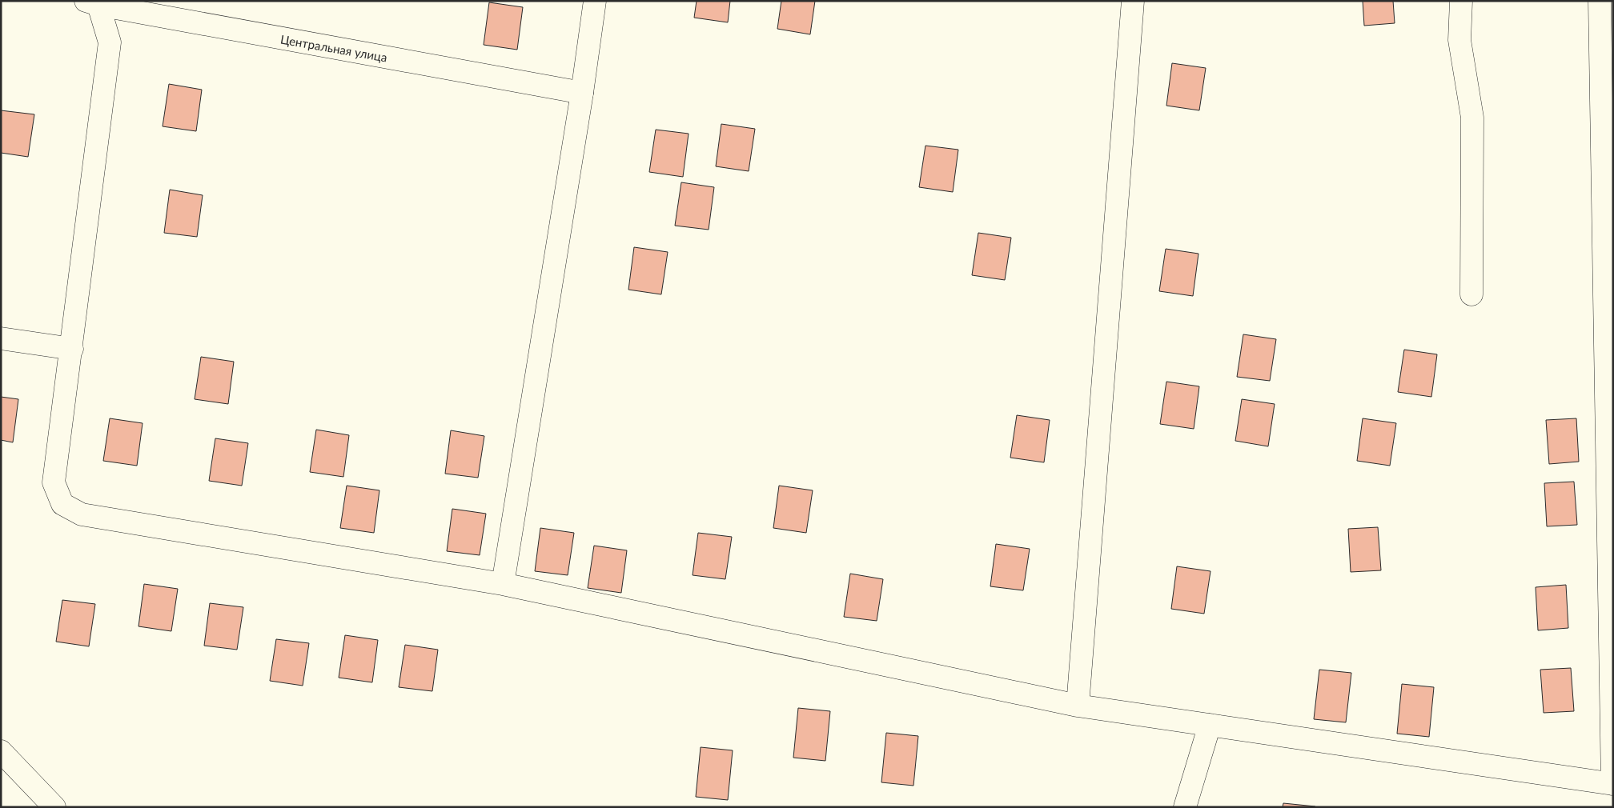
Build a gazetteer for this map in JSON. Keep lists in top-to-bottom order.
{
  "streets": {
    "street": ["Центральная улица"]
  }
}
